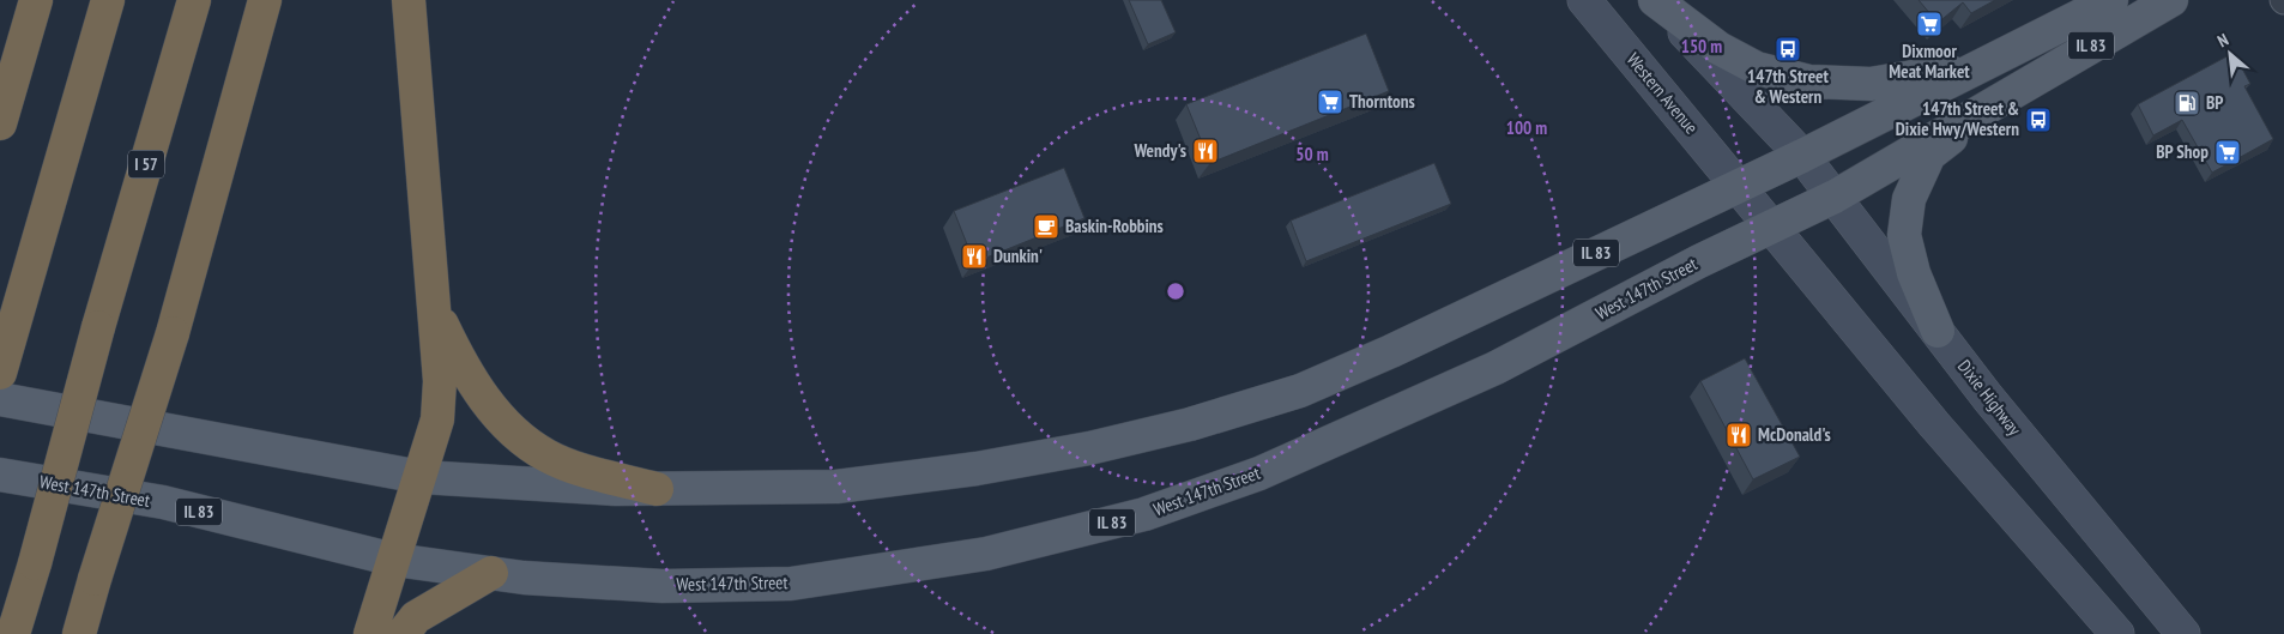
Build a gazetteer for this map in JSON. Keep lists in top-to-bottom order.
{
  "streets": {
    "highway": ["I 57"],
    "main road": [
      "IL 83",
      "Western Avenue",
      "West 147th Street",
      "Dixie Highway"
    ]
  },
  "crossings": [
    ["IL 83", "Western Avenue"],
    ["IL 83", "Dixie Highway"],
    ["West 147th Street", "Dixie Highway"]
  ],
  "places": {
    "supermarket": ["Dixmoor Meat Market", "Thorntons", "BP Shop"],
    "bus stop": ["147th Street & Western", "147th Street & Dixie Hwy/Western"],
    "fuel station": ["BP"],
    "restaurant": ["Wendy's", "Dunkin'", "McDonald's"],
    "cafe": ["Baskin-Robbins"]
  },
  "north": "top left",
  "rings": ["150 m", "100 m", "50 m"]
}
